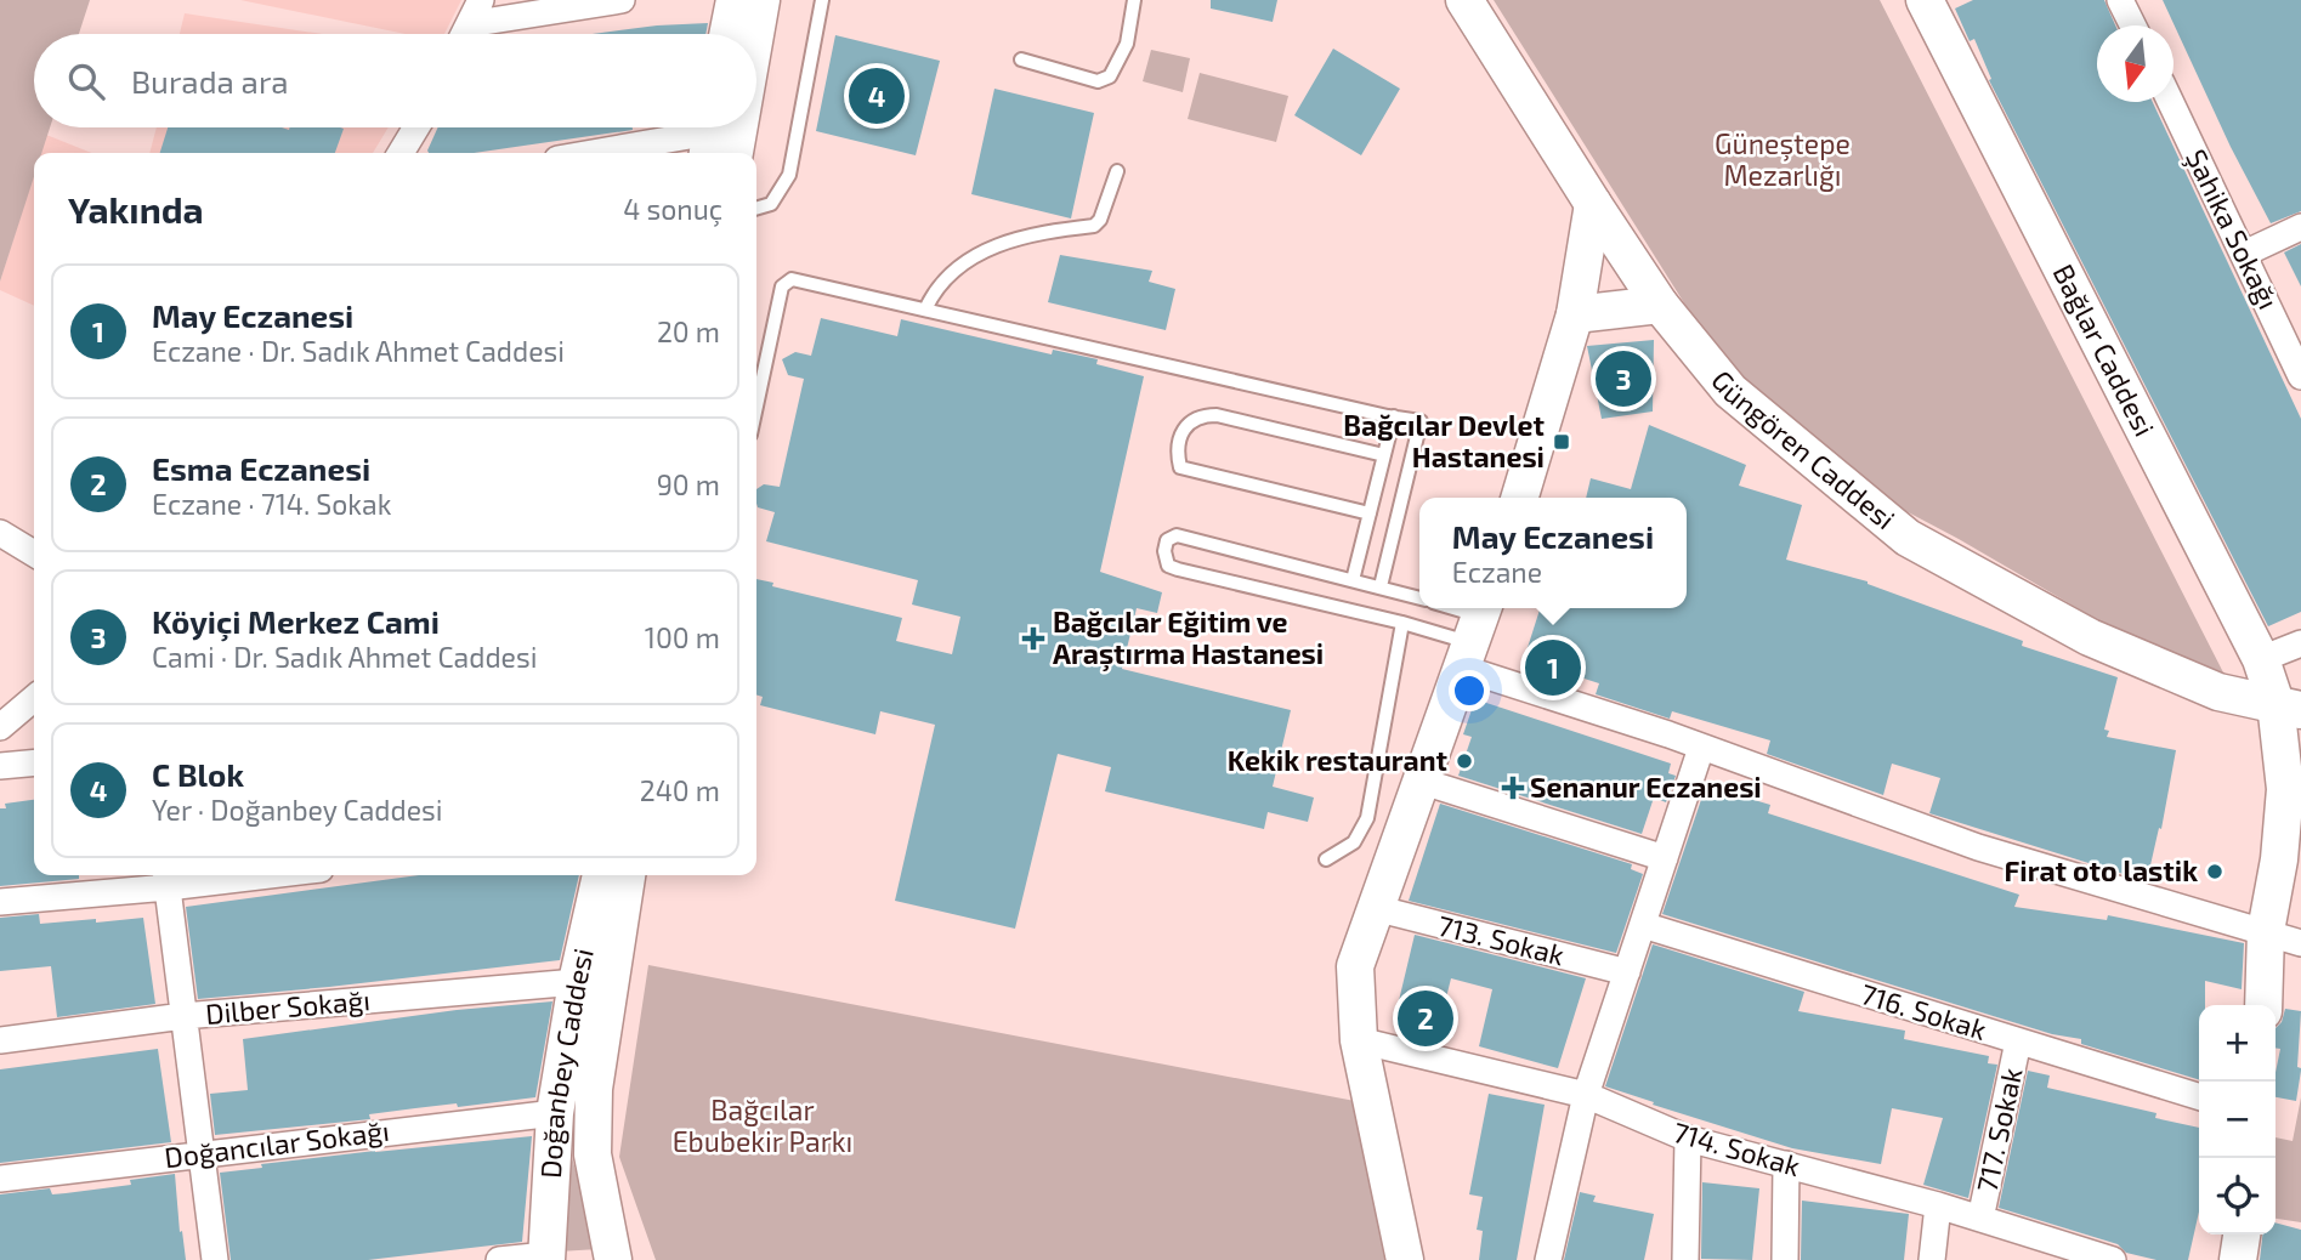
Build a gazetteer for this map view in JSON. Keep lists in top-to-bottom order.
{
  "streets": {
    "street": [
      "Şahika Sokağı",
      "Bağlar Caddesi",
      "Güngören Caddesi",
      "713. Sokak",
      "Dilber Sokağı",
      "716. Sokak",
      "Doğanbey Caddesi",
      "717. Sokak",
      "Doğancılar Sokağı",
      "714. Sokak"
    ]
  },
  "crossings": [
    ["Bağlar Caddesi", "Güngören Caddesi"],
    ["Dilber Sokağı", "Doğanbey Caddesi"],
    ["716. Sokak", "717. Sokak"],
    ["Doğanbey Caddesi", "Doğancılar Sokağı"],
    ["717. Sokak", "714. Sokak"]
  ],
  "parks": ["Güneştepe Mezarlığı", "Bağcılar Ebubekir Parkı"],
  "places": {
    "transit": ["Bağcılar Devlet Hastanesi"],
    "health": ["Bağcılar Eğitim ve Araştırma Hastanesi", "Senanur Eczanesi"],
    "other": ["Kekik restaurant", "Firat oto lastik"]
  },
  "north": "bottom",
  "page": {
    "search": "Burada ara",
    "pins": [
      "4",
      "3",
      "1",
      "2"
    ],
    "heading": ["Yakında", "4 sonuç"],
    "list": [
      {
        "mark": "1",
        "name": "May Eczanesi",
        "note": "Eczane · Dr. Sadık Ahmet Caddesi",
        "value": "20 m"
      },
      {
        "mark": "2",
        "name": "Esma Eczanesi",
        "note": "Eczane · 714. Sokak",
        "value": "90 m"
      },
      {
        "mark": "3",
        "name": "Köyiçi Merkez Cami",
        "note": "Cami · Dr. Sadık Ahmet Caddesi",
        "value": "100 m"
      },
      {
        "mark": "4",
        "name": "C Blok",
        "note": "Yer · Doğanbey Caddesi",
        "value": "240 m"
      }
    ],
    "popup": ["May Eczanesi", "Eczane"],
    "map_buttons": ["+", "−"]
  }
}
